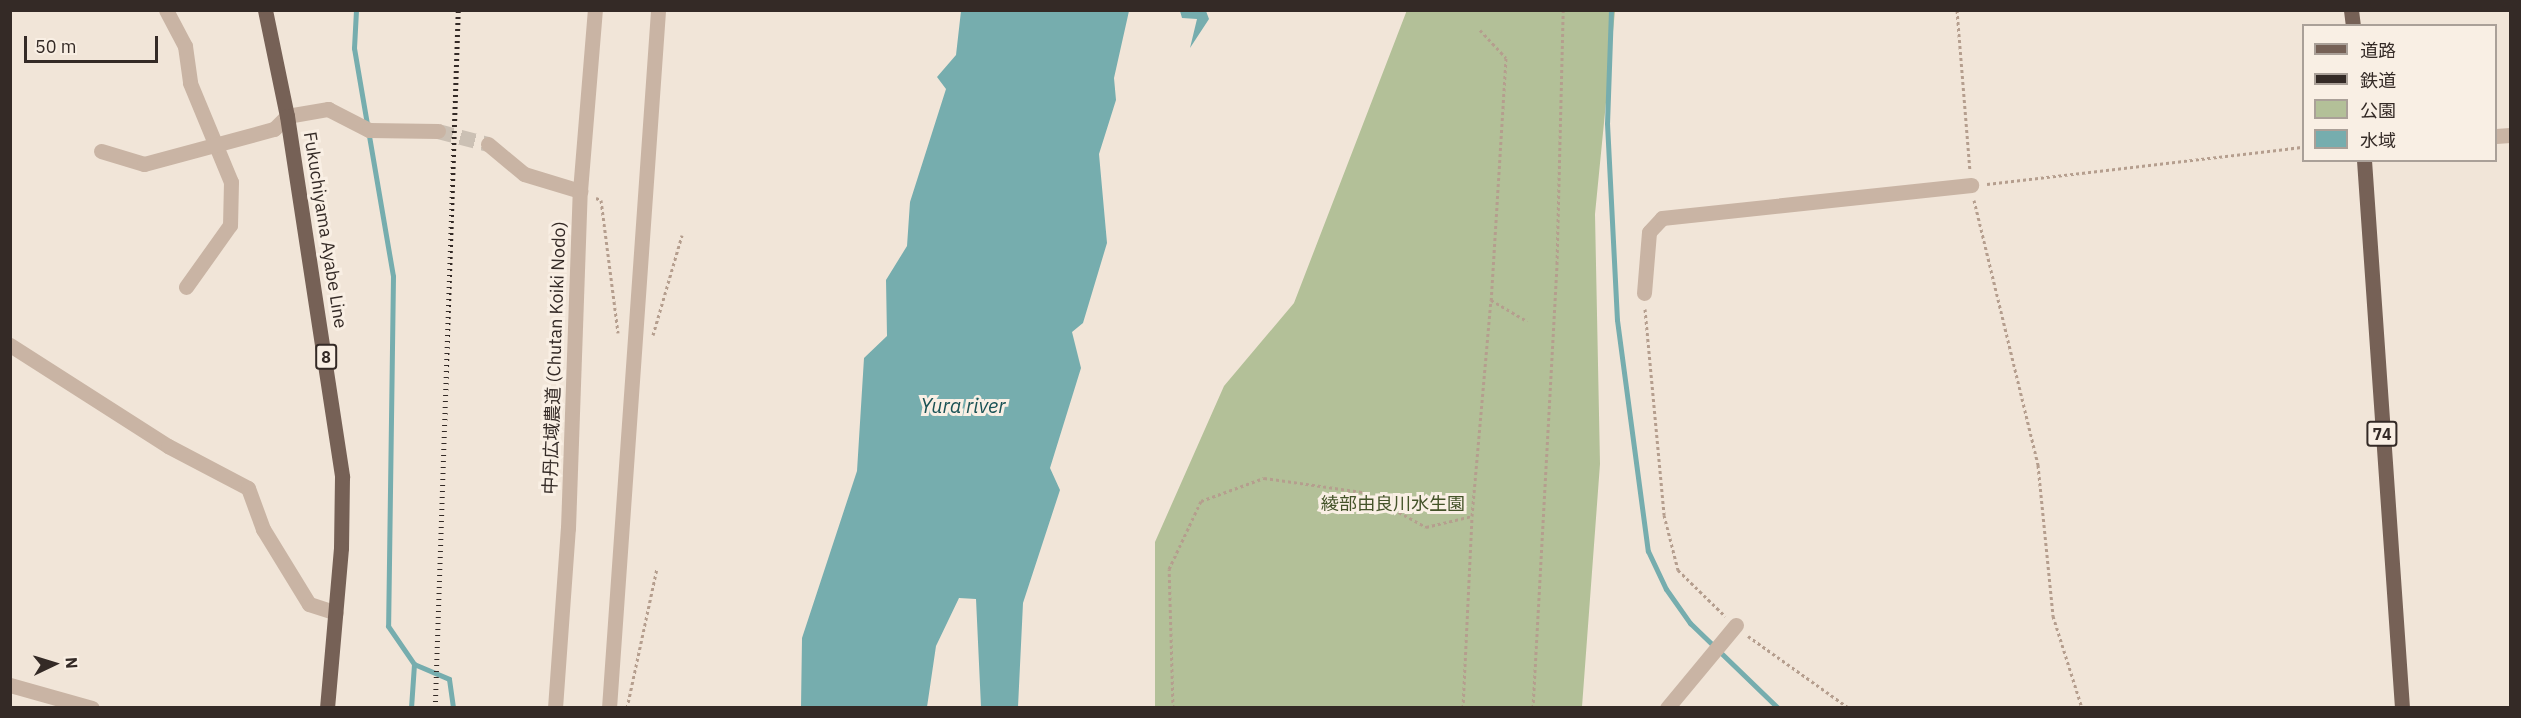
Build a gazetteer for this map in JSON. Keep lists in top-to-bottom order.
{
  "streets": {
    "main road": ["Fukuchiyama Ayabe Line", "8", "74"],
    "street": ["中丹広域農道 (Chutan Koiki Nodo)"]
  },
  "water": ["Yura river"],
  "parks": ["綾部由良川水生園"],
  "legend": [
    "道路",
    "鉄道",
    "公園",
    "水域"
  ],
  "scale_bar": "50 m",
  "north": "right"
}
